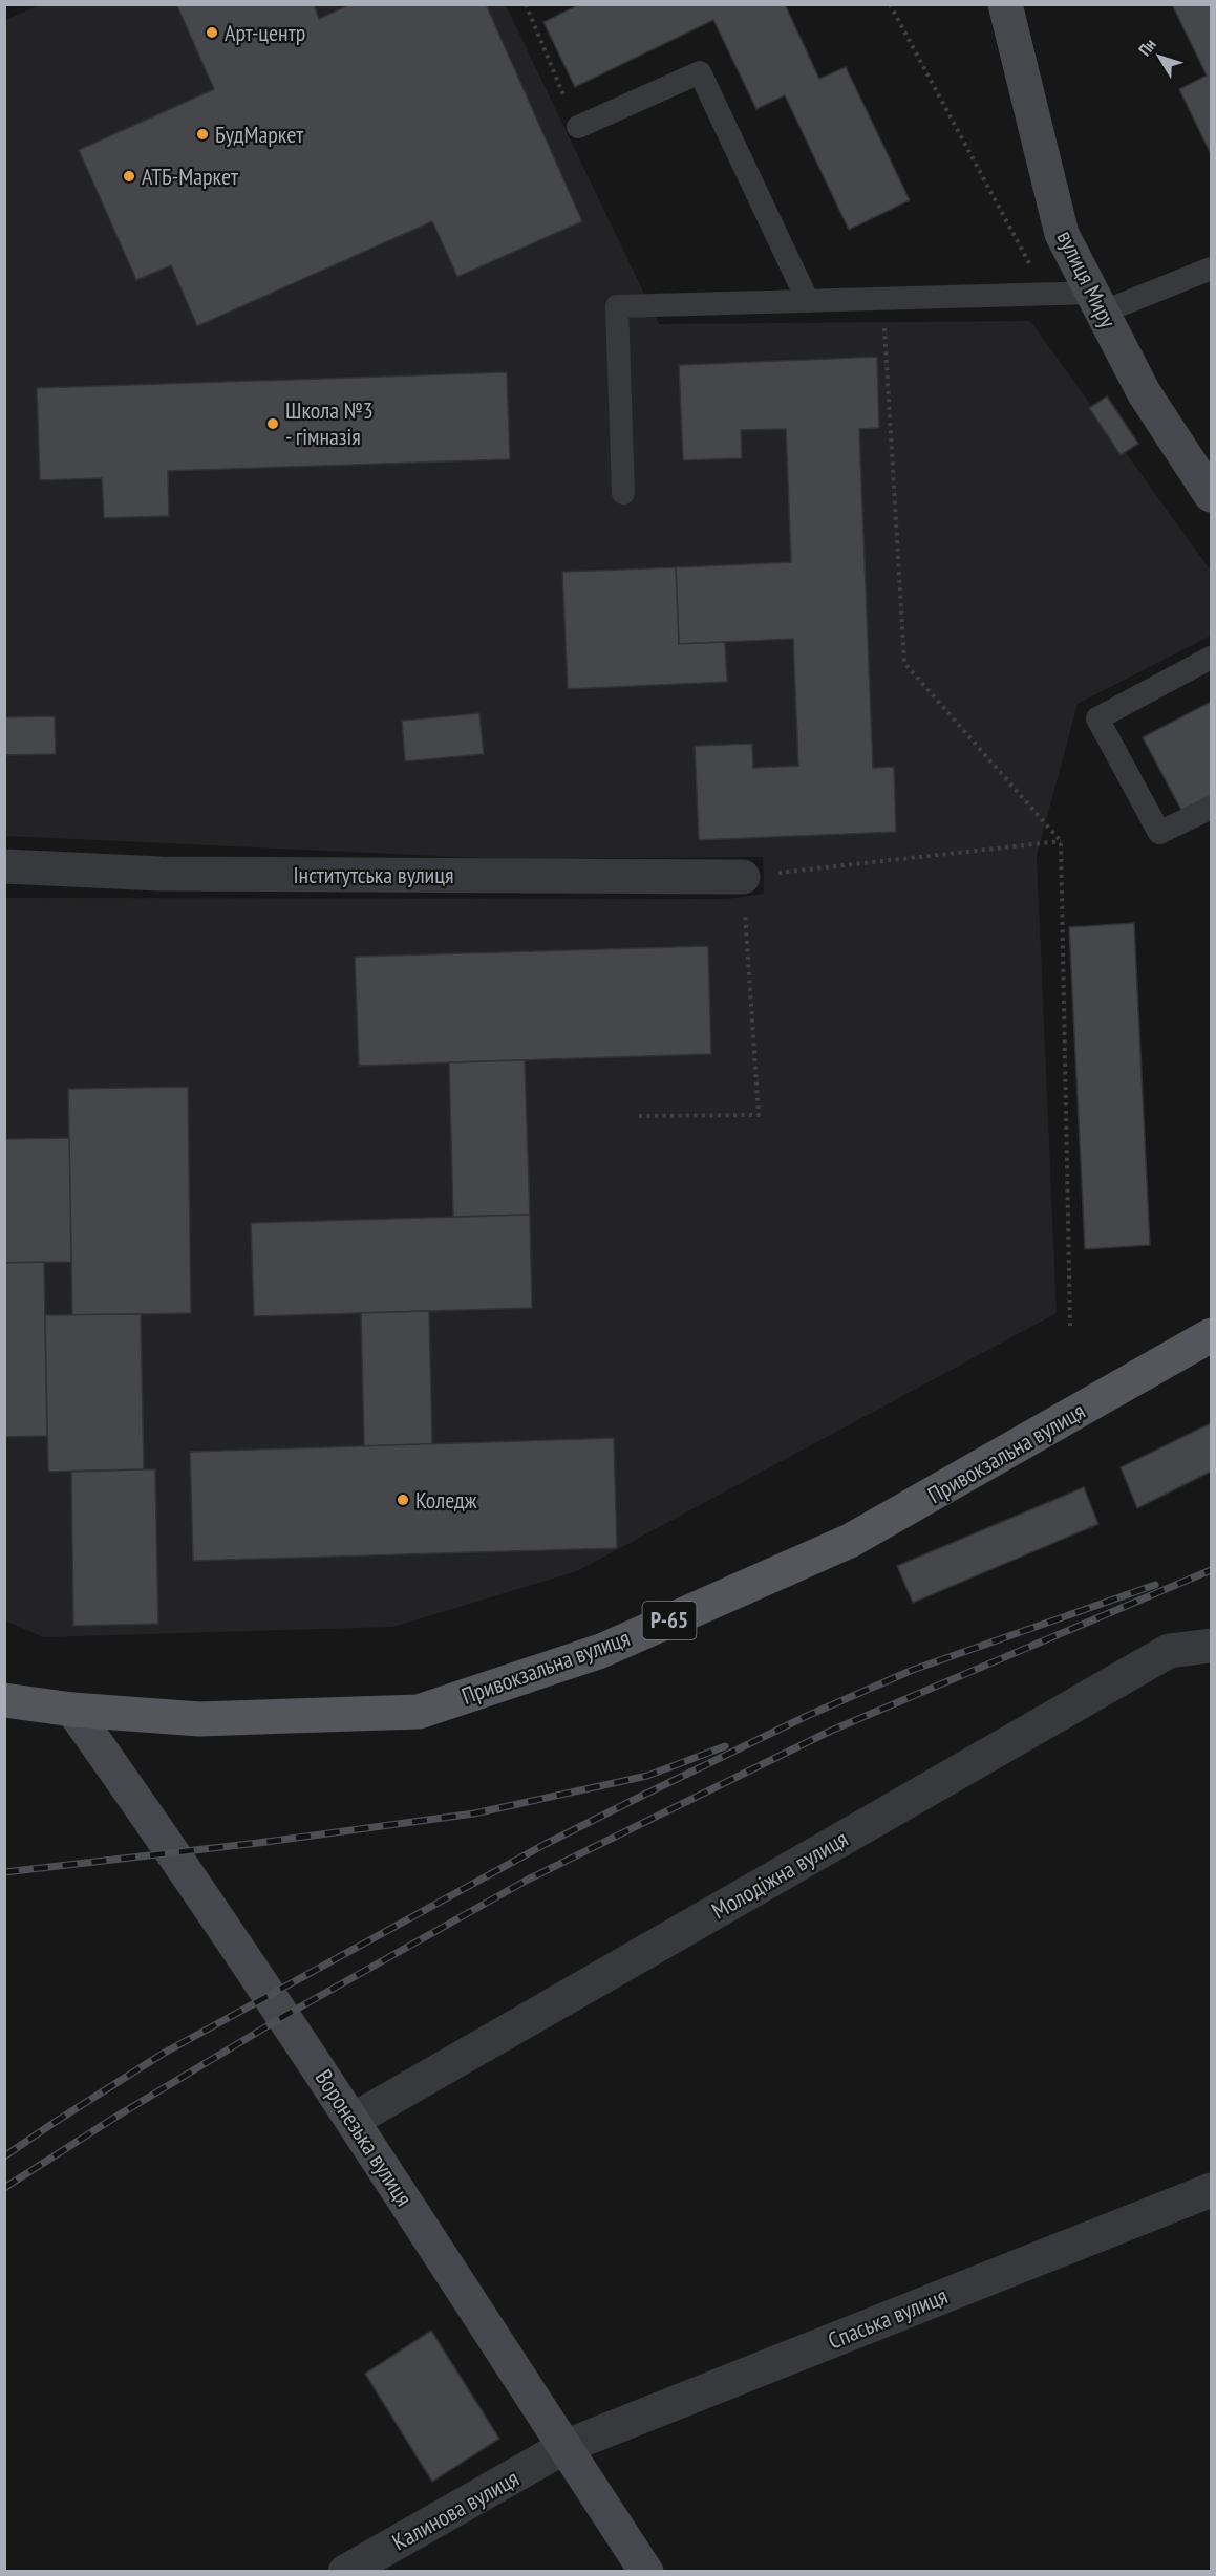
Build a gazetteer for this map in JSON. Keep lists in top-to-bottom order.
{
  "streets": {
    "main road": [
      "вулиця Миру",
      "Привокзальна вулиця",
      "Р-65",
      "Воронезька вулиця"
    ],
    "street": [
      "Інститутська вулиця",
      "Молодіжна вулиця",
      "Спаська вулиця",
      "Калинова вулиця"
    ]
  },
  "crossings": [
    ["Привокзальна вулиця", "Р-65"],
    ["Привокзальна вулиця", "Воронезька вулиця"],
    ["Р-65", "Воронезька вулиця"],
    ["Молодіжна вулиця", "Воронезька вулиця"],
    ["Воронезька вулиця", "Спаська вулиця"],
    ["Воронезька вулиця", "Калинова вулиця"],
    ["Спаська вулиця", "Калинова вулиця"]
  ],
  "places": [
    "Арт-центр",
    "БудМаркет",
    "АТБ-Маркет",
    "Школа №3 - гімназія",
    "Коледж"
  ],
  "north": "top left"
}
